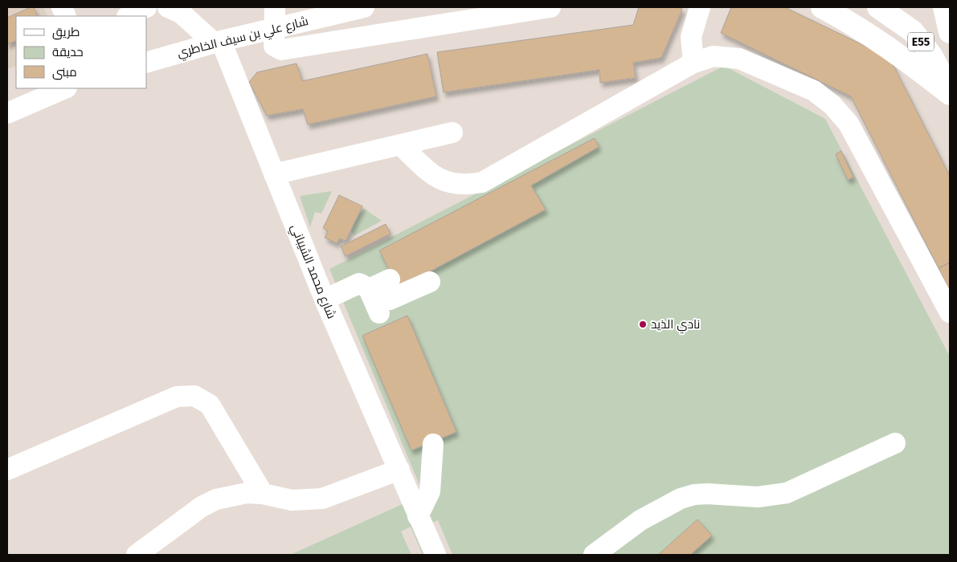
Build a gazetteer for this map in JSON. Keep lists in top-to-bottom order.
{
  "streets": {
    "highway": ["E55"],
    "street": ["شارع علي بن سيف الخاطري", "شارع محمد الشيباني"]
  },
  "crossings": [
    ["شارع علي بن سيف الخاطري", "شارع محمد الشيباني"]
  ],
  "places": ["نادي الذيد"],
  "legend": ["طريق", "حديقة", "مبنى"]
}
